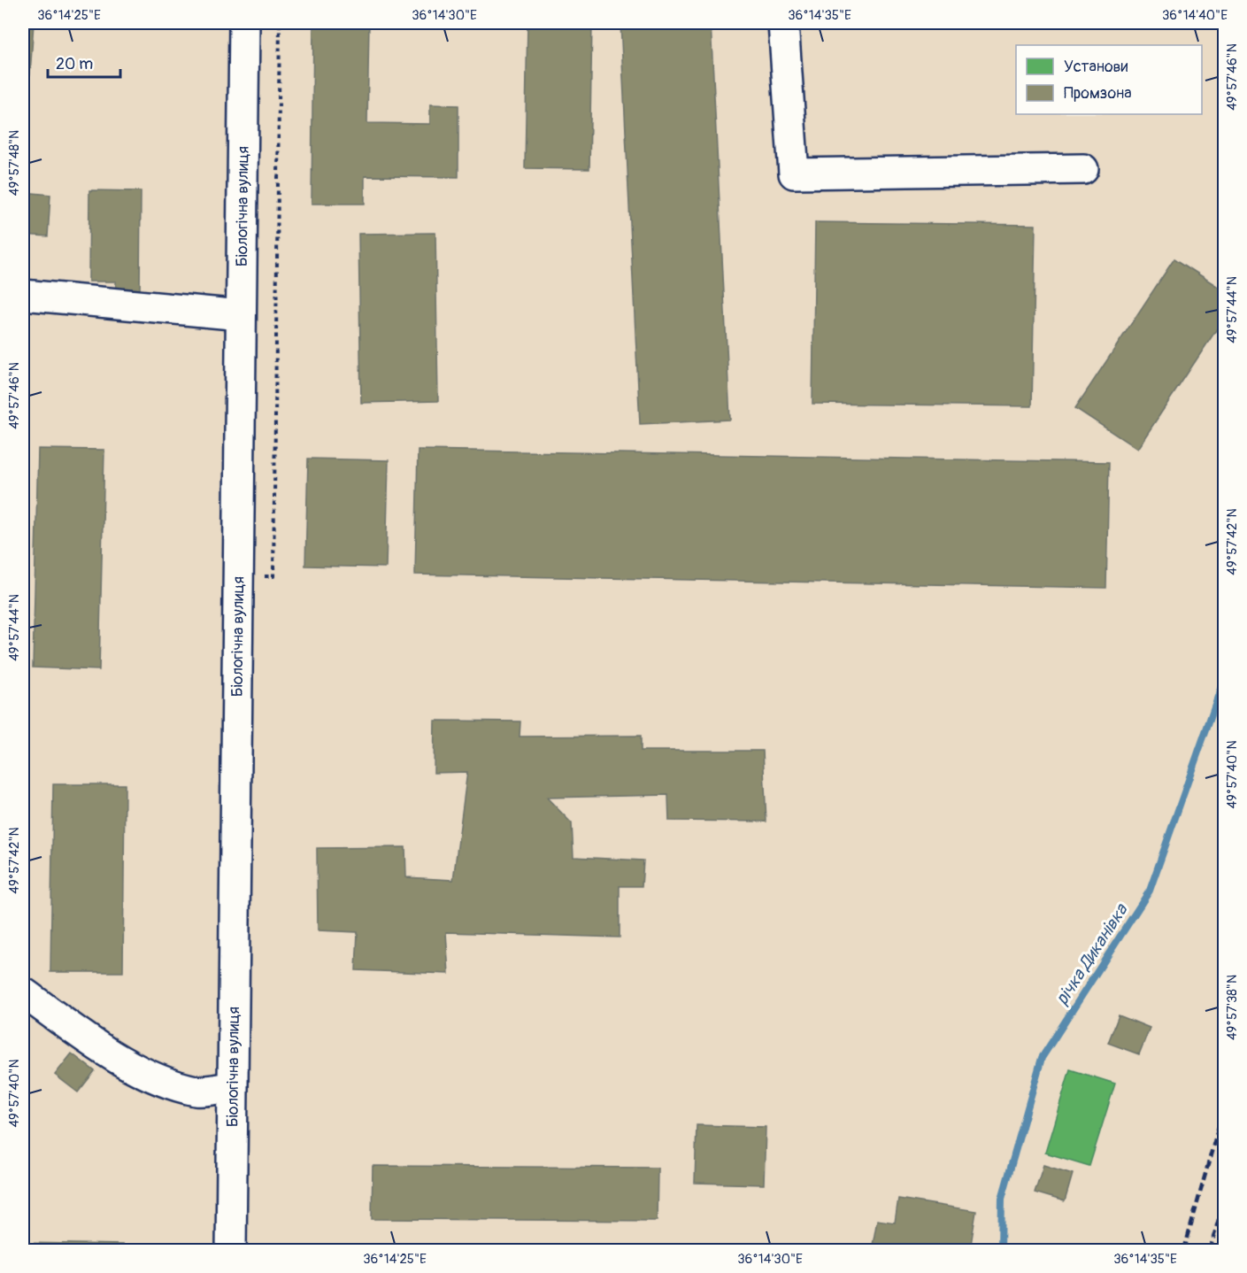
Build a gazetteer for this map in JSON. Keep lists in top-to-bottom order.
{
  "streets": {
    "street": ["Біологічна вулиця"]
  },
  "water": ["річка Диканівка"],
  "legend": ["Установи", "Промзона"],
  "scale_bar": "20 m",
  "coordinates": [
    "36°14'25\"E",
    "36°14'30\"E",
    "36°14'35\"E",
    "36°14'40\"E",
    "49°57'46\"N",
    "49°57'48\"N",
    "49°57'44\"N",
    "49°57'42\"N",
    "49°57'40\"N",
    "49°57'38\"N"
  ]
}
